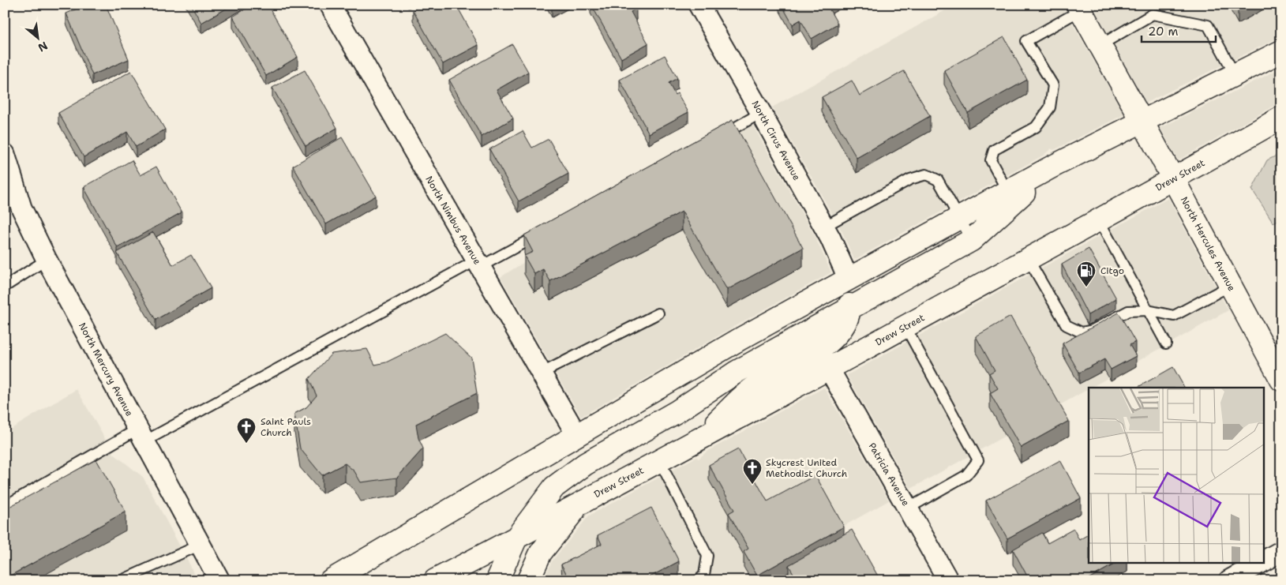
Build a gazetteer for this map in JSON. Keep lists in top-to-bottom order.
{
  "streets": {
    "main road": ["Drew Street", "North Hercules Avenue"],
    "street": [
      "North Cirus Avenue",
      "North Nimbus Avenue",
      "North Mercury Avenue",
      "Patricia Avenue"
    ]
  },
  "crossings": [
    ["North Cirus Avenue", "Drew Street"],
    ["Drew Street", "North Nimbus Avenue"],
    ["Drew Street", "North Hercules Avenue"],
    ["Drew Street", "Patricia Avenue"]
  ],
  "places": {
    "fuel station": ["Citgo"],
    "church": ["Saint Pauls Church", "Skycrest United Methodist Church"]
  },
  "scale_bar": "20 m",
  "north": "bottom right"
}
